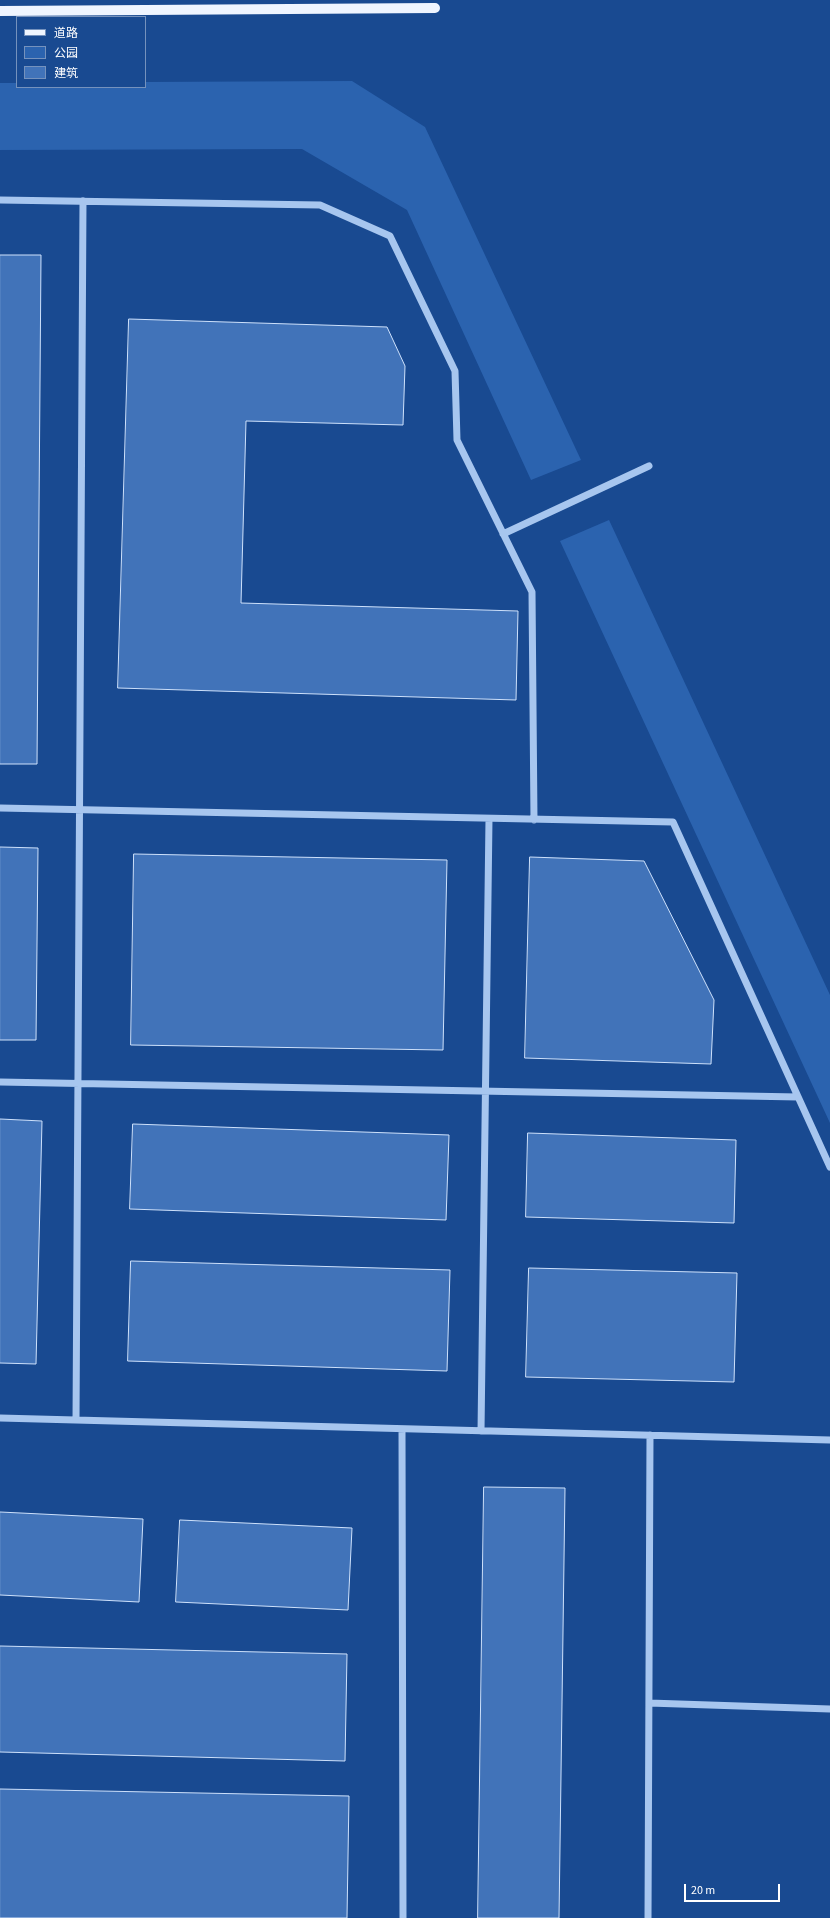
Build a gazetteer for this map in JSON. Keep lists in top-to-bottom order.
{
  "legend": ["道路", "公园", "建筑"],
  "scale_bar": "20 m"
}
